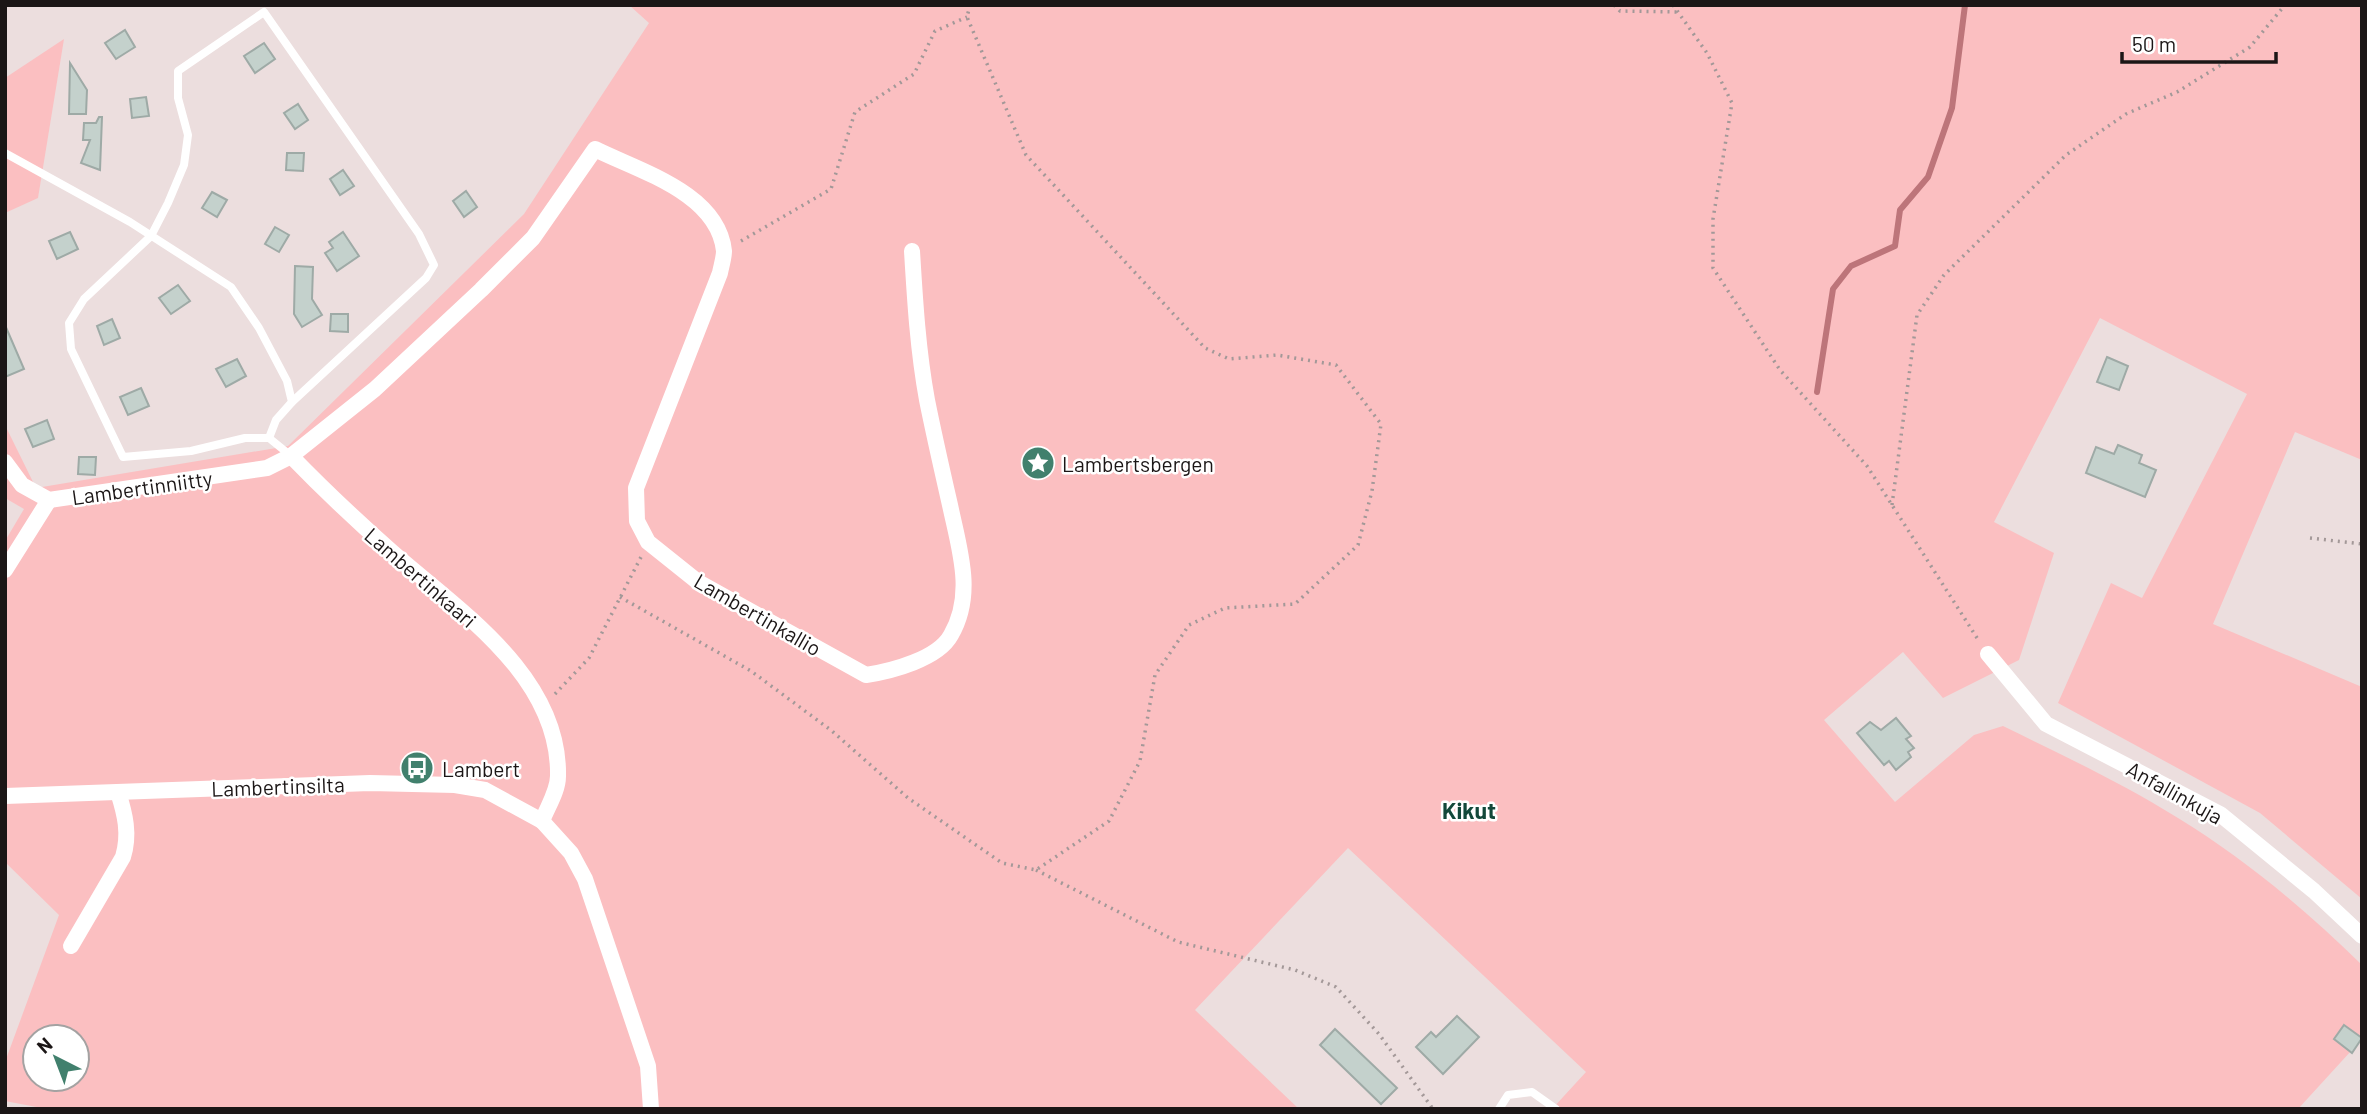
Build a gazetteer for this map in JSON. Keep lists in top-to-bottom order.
{
  "streets": {
    "street": [
      "Lambertinniitty",
      "Lambertinkaari",
      "Lambertinkallio",
      "Lambertinsilta",
      "Anfallinkuja"
    ]
  },
  "crossings": [
    ["Lambertinniitty", "Lambertinkaari"],
    ["Lambertinkaari", "Lambertinsilta"]
  ],
  "districts": ["Kikut"],
  "places": {
    "place": ["Lambertsbergen"],
    "bus stop": ["Lambert"]
  },
  "scale_bar": "50 m",
  "north": "top left"
}
